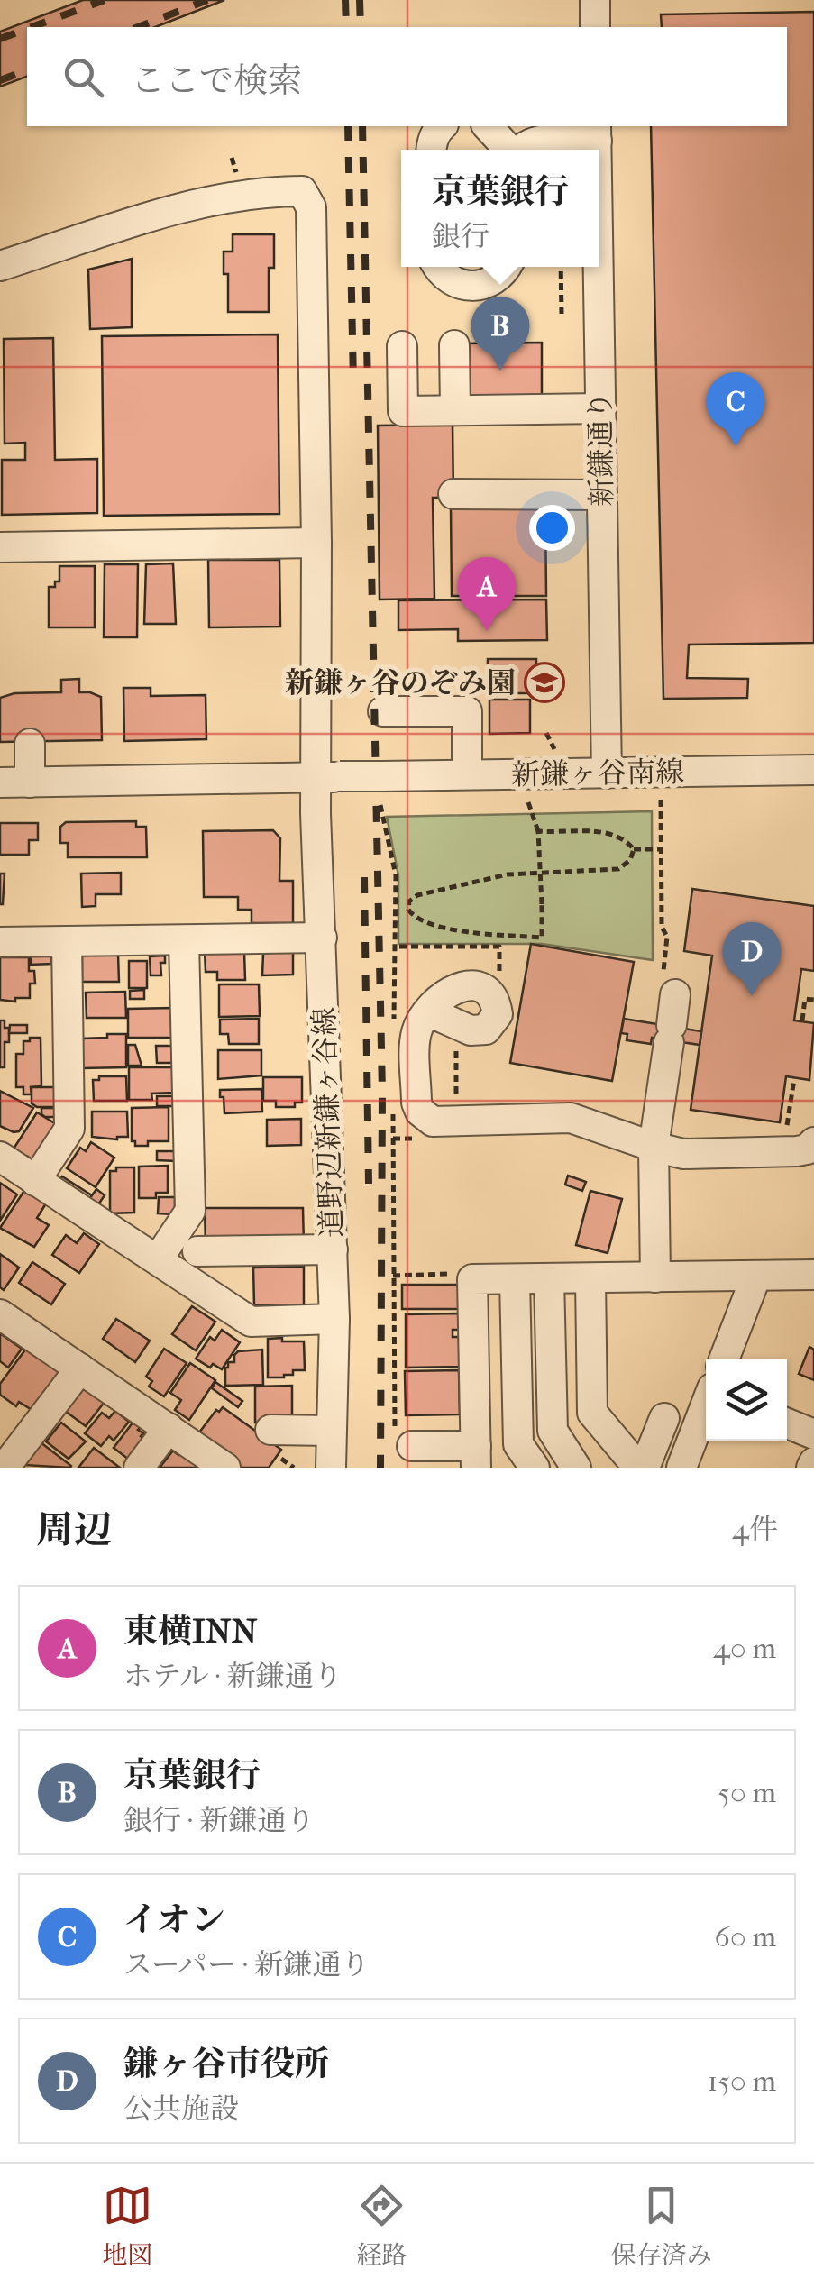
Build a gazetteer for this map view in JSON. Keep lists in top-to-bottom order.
{
  "streets": {
    "street": ["新鎌通り", "新鎌ヶ谷南線", "道野辺新鎌ヶ谷線"]
  },
  "crossings": [
    ["新鎌通り", "新鎌ヶ谷南線"],
    ["新鎌ヶ谷南線", "道野辺新鎌ヶ谷線"]
  ],
  "places": {
    "school or university": ["新鎌ヶ谷のぞみ園"]
  },
  "page": {
    "search": "ここで検索",
    "popup": ["京葉銀行", "銀行"],
    "pins": [
      "B",
      "C",
      "A",
      "D"
    ],
    "heading": ["周辺", "4件"],
    "list": [
      {
        "mark": "A",
        "name": "東横INN",
        "note": "ホテル · 新鎌通り",
        "value": "40 m"
      },
      {
        "mark": "B",
        "name": "京葉銀行",
        "note": "銀行 · 新鎌通り",
        "value": "50 m"
      },
      {
        "mark": "C",
        "name": "イオン",
        "note": "スーパー · 新鎌通り",
        "value": "60 m"
      },
      {
        "mark": "D",
        "name": "鎌ヶ谷市役所",
        "note": "公共施設",
        "value": "150 m"
      }
    ],
    "nav": ["地図", "経路", "保存済み"]
  }
}
